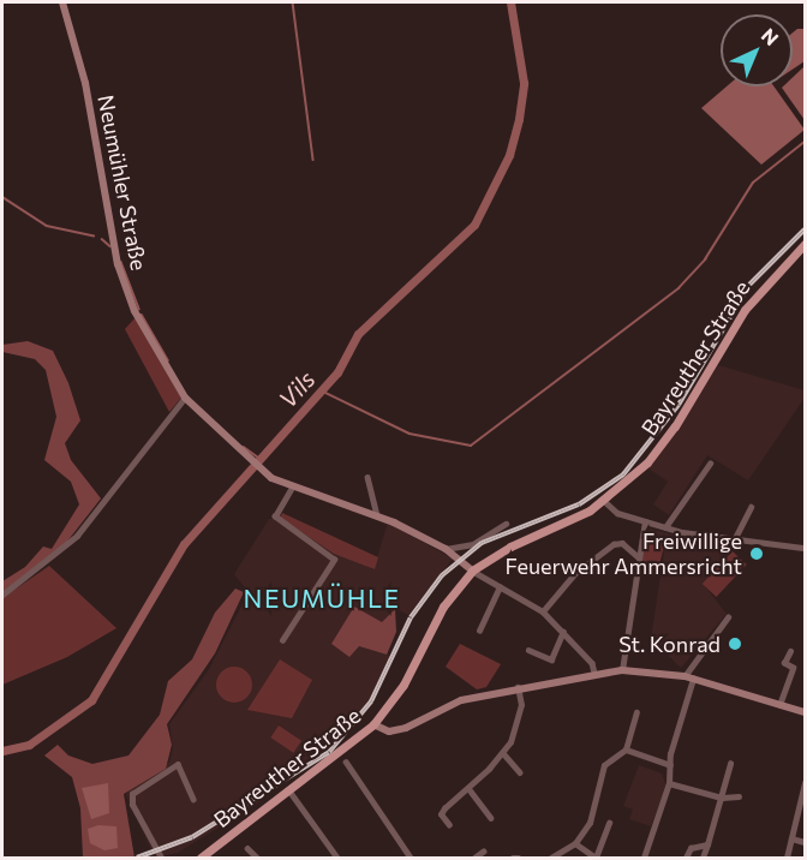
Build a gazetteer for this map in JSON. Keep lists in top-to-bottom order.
{
  "streets": {
    "main road": ["Bayreuther Straße"],
    "street": ["Neumühler Straße"]
  },
  "crossings": [
    ["Neumühler Straße", "Bayreuther Straße"]
  ],
  "districts": ["NEUMÜHLE"],
  "water": ["Vils"],
  "places": ["Freiwillige Feuerwehr Ammersricht", "St. Konrad"],
  "north": "top right"
}
